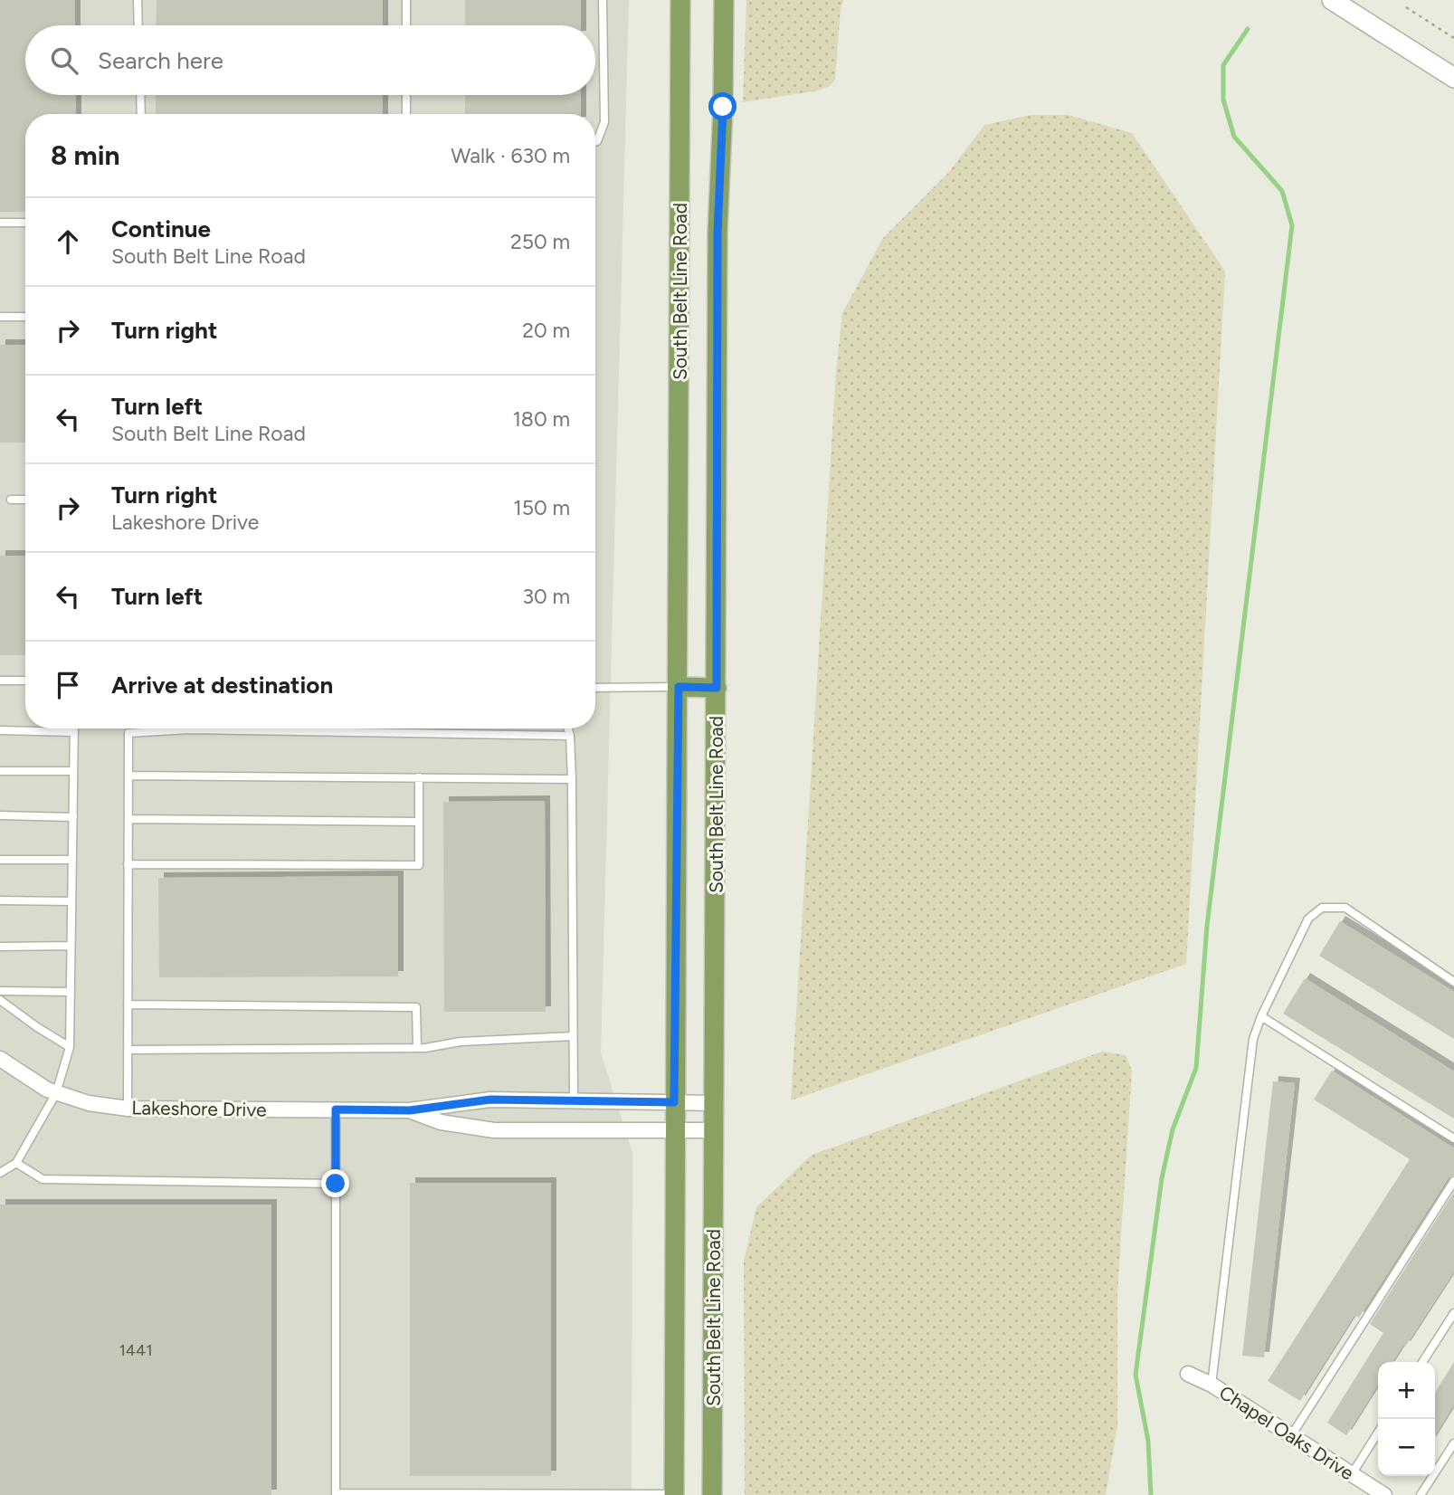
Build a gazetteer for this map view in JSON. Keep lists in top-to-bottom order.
{
  "streets": {
    "main road": ["South Belt Line Road"],
    "street": ["Lakeshore Drive", "Chapel Oaks Drive"]
  },
  "crossings": [
    ["South Belt Line Road", "Lakeshore Drive"]
  ],
  "house_numbers": ["1441"],
  "page": {
    "search": "Search here",
    "heading": ["8 min", "Walk · 630 m"],
    "list": [
      ["Continue", "South Belt Line Road", "250 m"],
      ["Turn right", "20 m"],
      ["Turn left", "South Belt Line Road", "180 m"],
      ["Turn right", "Lakeshore Drive", "150 m"],
      ["Turn left", "30 m"],
      "Arrive at destination"
    ],
    "map_buttons": ["+", "−"]
  }
}
